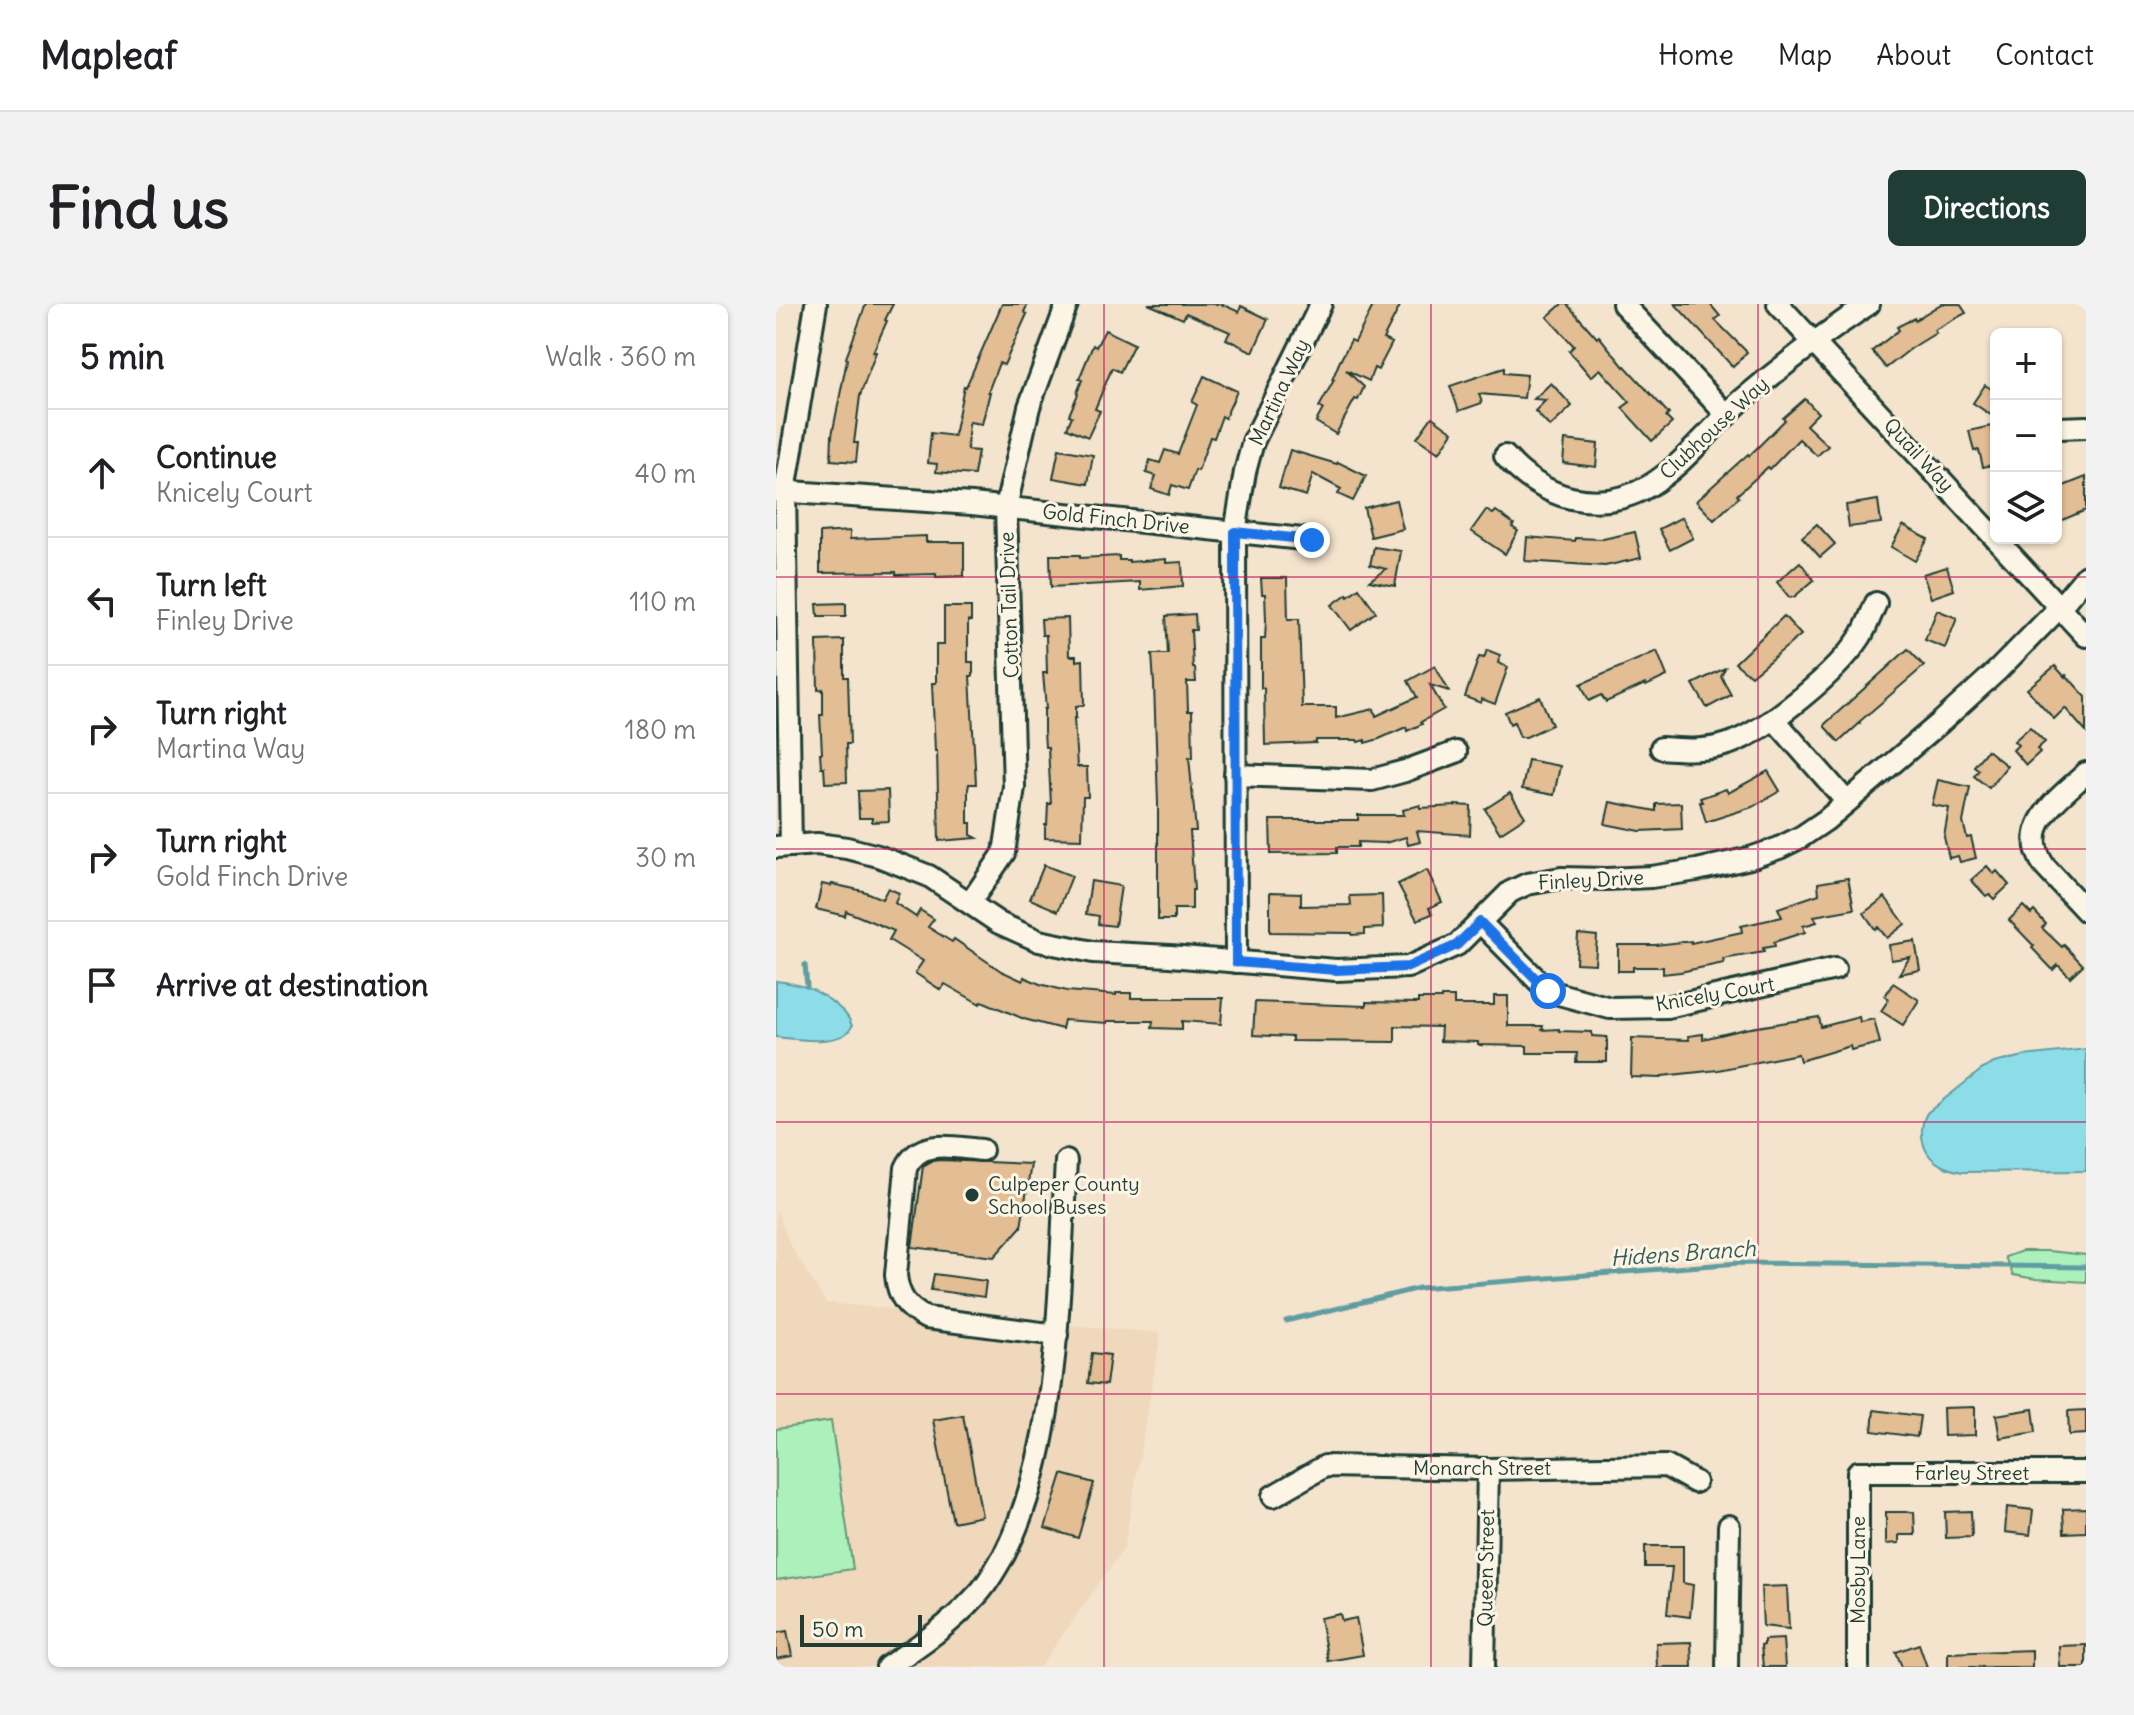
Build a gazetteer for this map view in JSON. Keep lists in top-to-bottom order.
{
  "streets": {
    "street": [
      "Martina Way",
      "Clubhouse Way",
      "Quail Way",
      "Gold Finch Drive",
      "Cotton Tail Drive",
      "Finley Drive",
      "Knicely Court",
      "Monarch Street",
      "Farley Street",
      "Queen Street",
      "Mosby Lane"
    ]
  },
  "crossings": [
    ["Martina Way", "Gold Finch Drive"],
    ["Martina Way", "Finley Drive"],
    ["Clubhouse Way", "Quail Way"],
    ["Quail Way", "Finley Drive"],
    ["Gold Finch Drive", "Cotton Tail Drive"],
    ["Cotton Tail Drive", "Finley Drive"],
    ["Finley Drive", "Knicely Court"],
    ["Monarch Street", "Queen Street"],
    ["Farley Street", "Mosby Lane"]
  ],
  "water": ["Hidens Branch"],
  "places": ["Culpeper County School Buses"],
  "scale_bar": "50 m",
  "page": {
    "header": "Mapleaf",
    "nav": [
      "Home",
      "Map",
      "About",
      "Contact"
    ],
    "buttons": "Directions",
    "title": "Find us",
    "heading": ["5 min", "Walk · 360 m"],
    "map_buttons": ["+", "−"],
    "list": [
      ["Continue", "Knicely Court", "40 m"],
      ["Turn left", "Finley Drive", "110 m"],
      ["Turn right", "Martina Way", "180 m"],
      ["Turn right", "Gold Finch Drive", "30 m"],
      "Arrive at destination"
    ],
    "scale": "50 m"
  }
}
